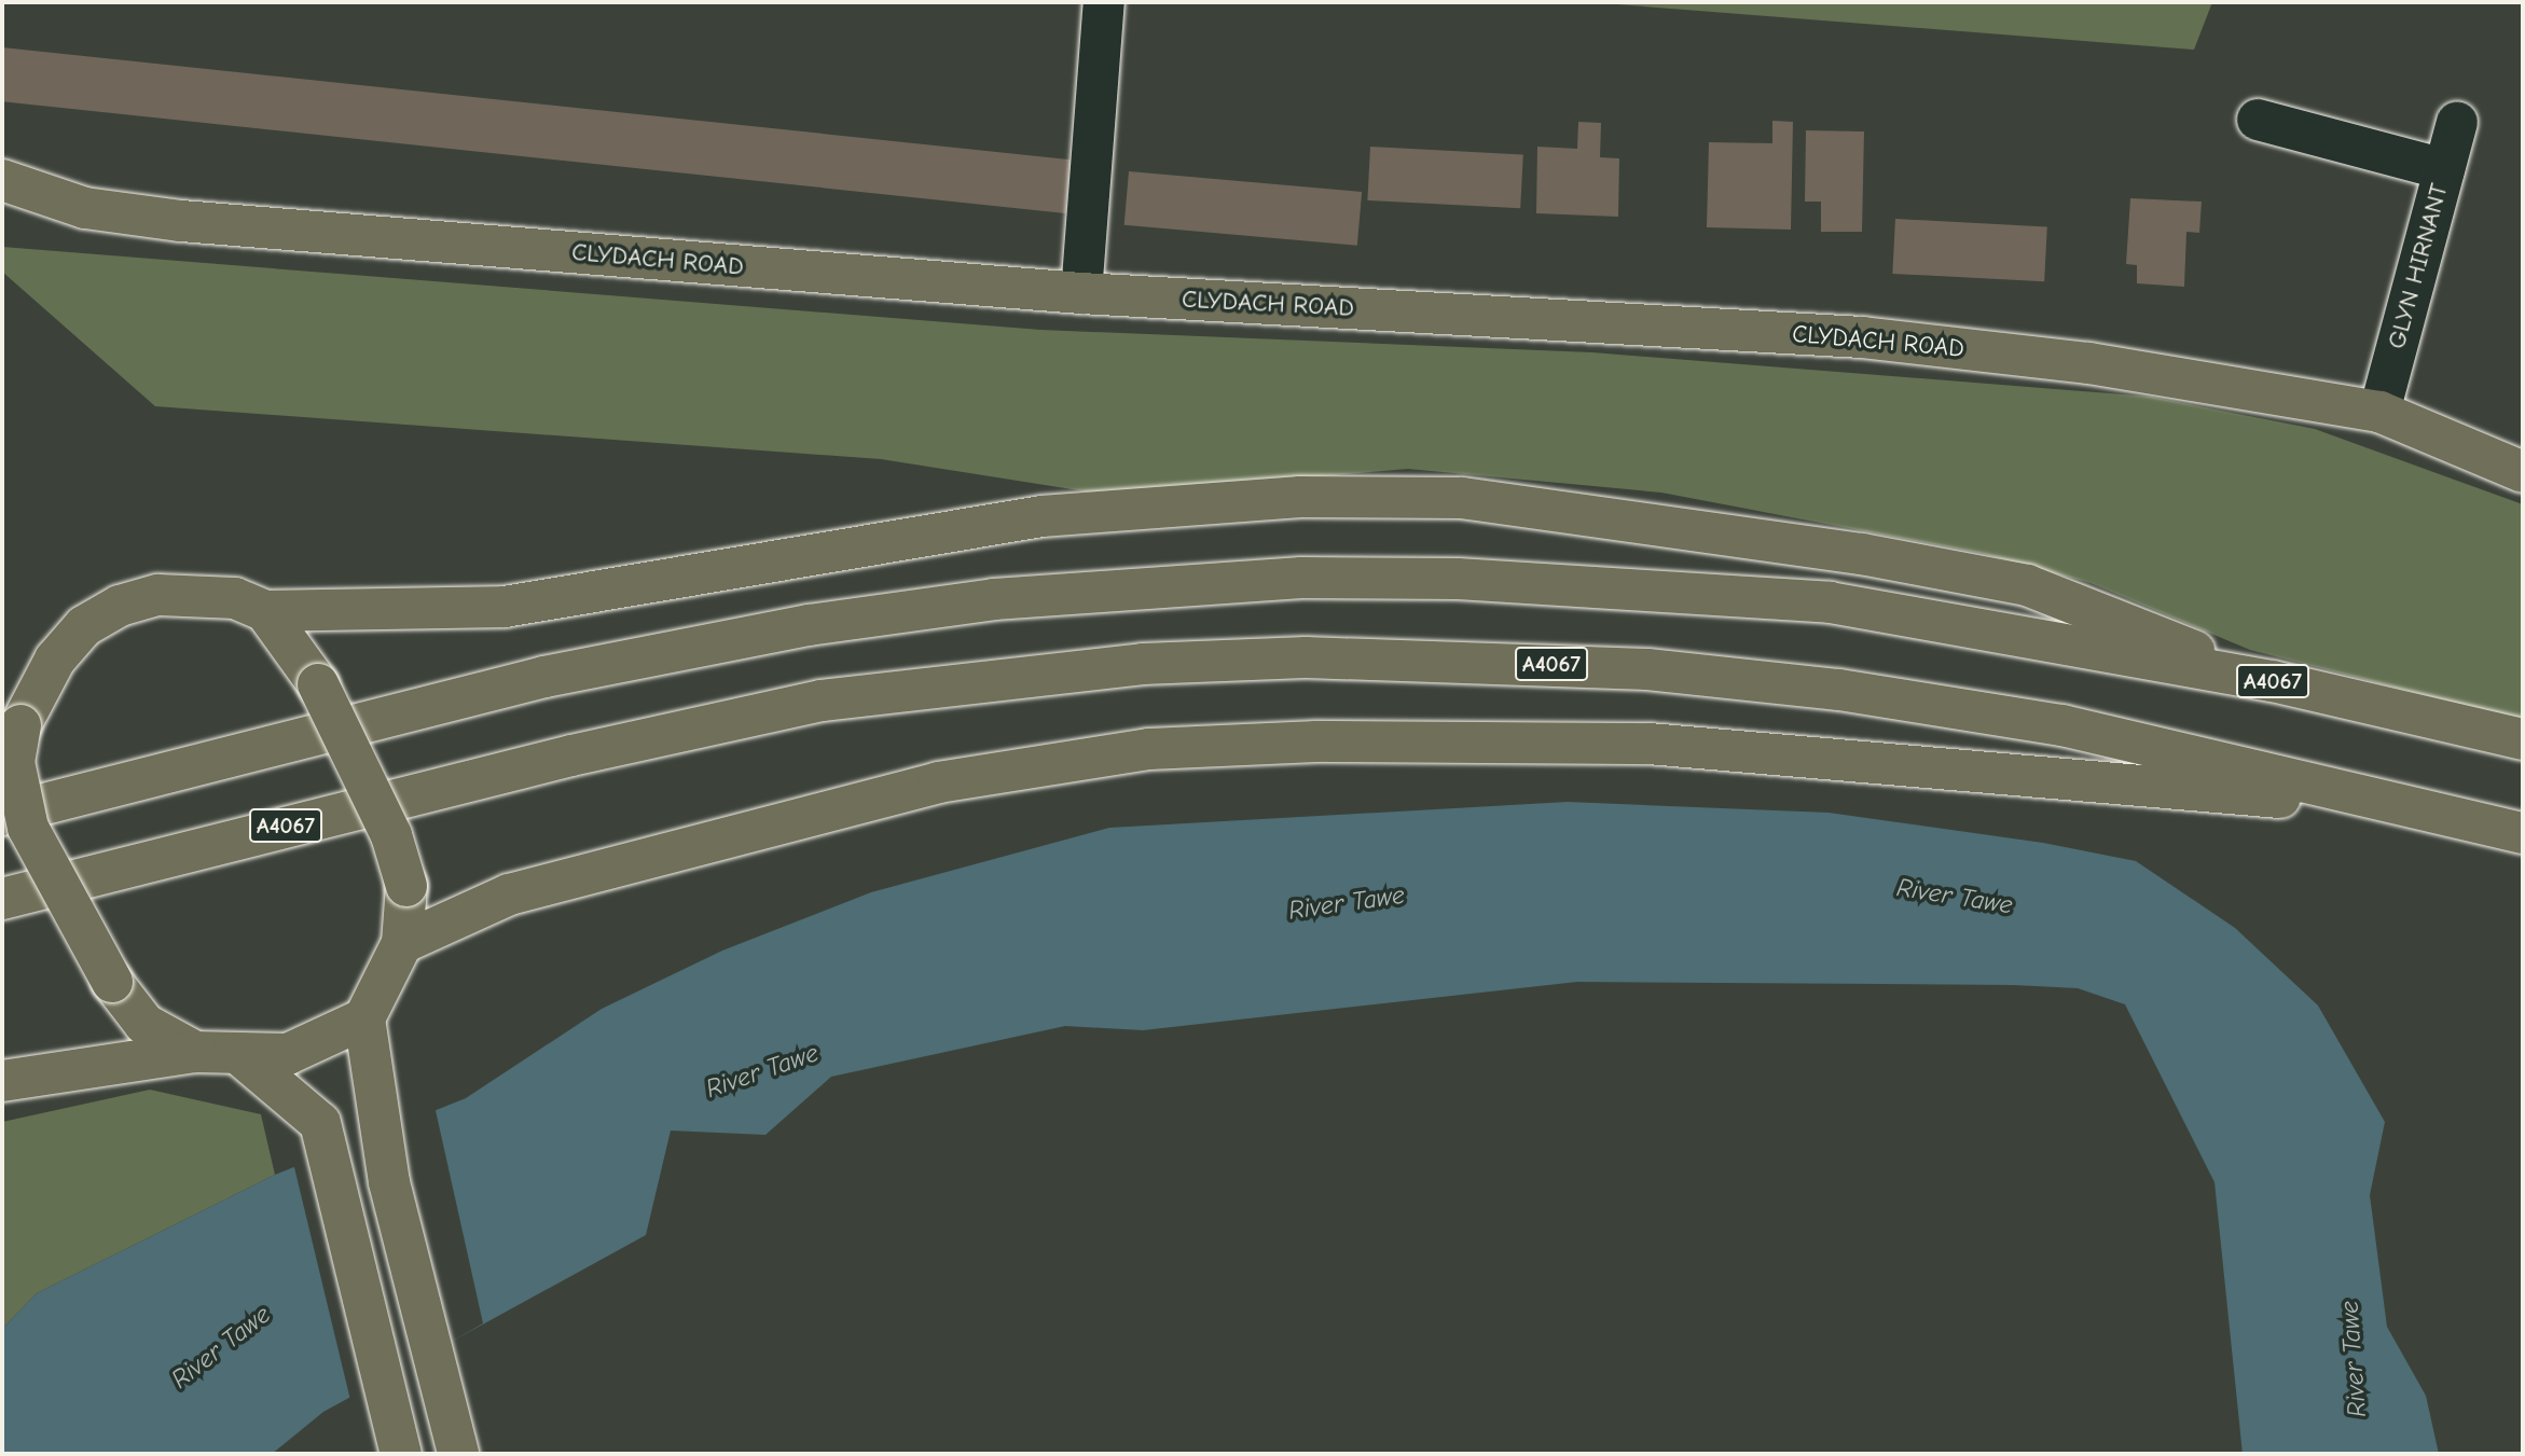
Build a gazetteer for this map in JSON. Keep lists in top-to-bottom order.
{
  "streets": {
    "main road": ["CLYDACH ROAD", "A4067"],
    "street": ["GLYN HIRNANT"]
  },
  "crossings": [
    ["CLYDACH ROAD", "GLYN HIRNANT"]
  ],
  "water": ["River Tawe"]
}
